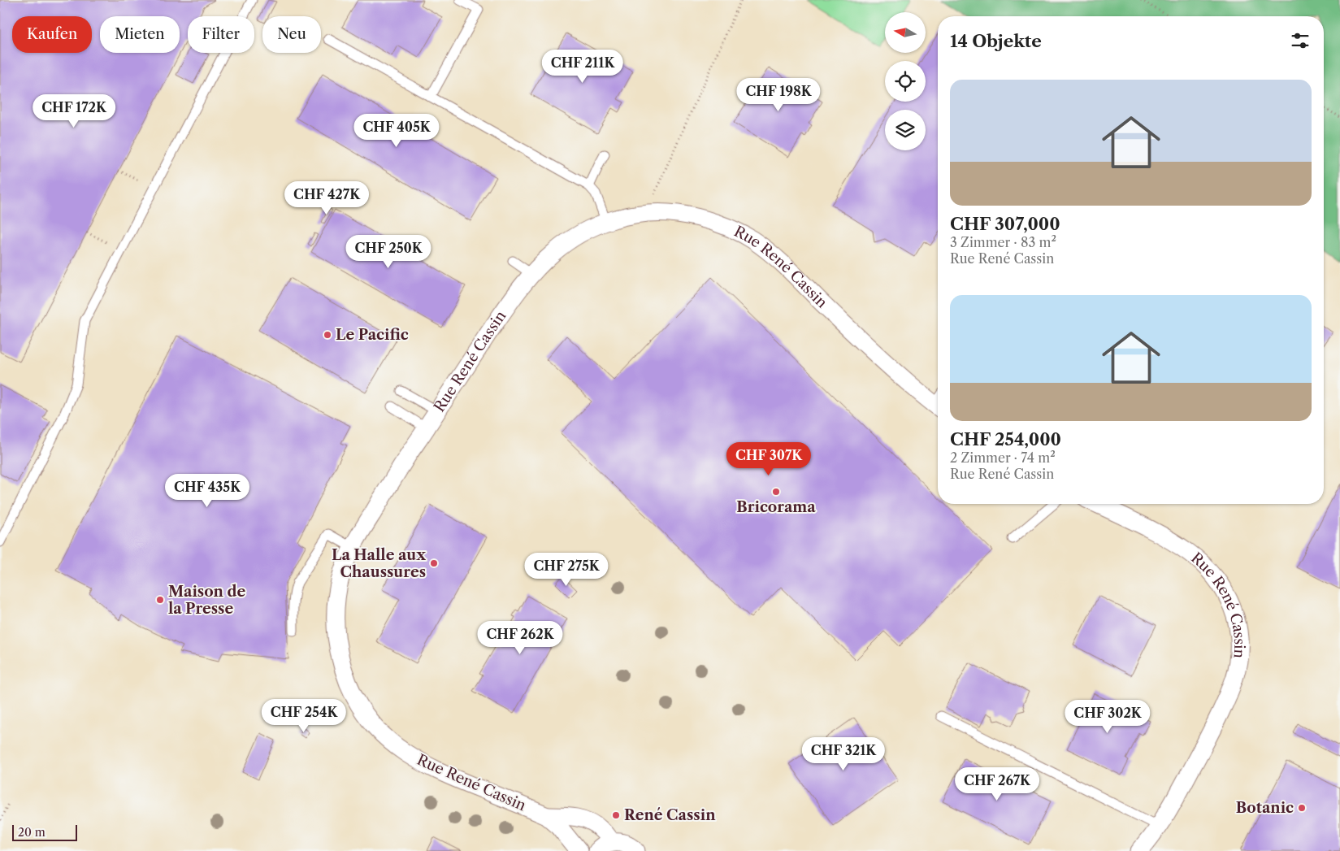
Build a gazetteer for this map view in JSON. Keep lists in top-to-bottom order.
{
  "streets": {
    "street": ["Rue René Cassin"]
  },
  "places": [
    "Le Pacific",
    "Bricorama",
    "La Halle aux Chaussures",
    "Maison de la Presse",
    "Botanic",
    "René Cassin"
  ],
  "scale_bar": "20 m",
  "north": "left",
  "page": {
    "chip": [
      "Kaufen",
      "Mieten",
      "Filter",
      "Neu"
    ],
    "heading": "14 Objekte",
    "price": [
      "CHF 211K",
      "CHF 198K",
      "CHF 172K",
      "CHF 405K",
      "CHF 427K",
      "CHF 250K",
      "CHF 307K",
      "CHF 435K",
      "CHF 275K",
      "CHF 262K",
      "CHF 254K",
      "CHF 302K",
      "CHF 321K",
      "CHF 267K"
    ],
    "list": [
      {
        "name": "CHF 307,000",
        "note": "3 Zimmer · 83 m² · Rue René Cassin"
      },
      {
        "name": "CHF 254,000",
        "note": "2 Zimmer · 74 m² · Rue René Cassin"
      }
    ],
    "scale": "20 m"
  }
}
